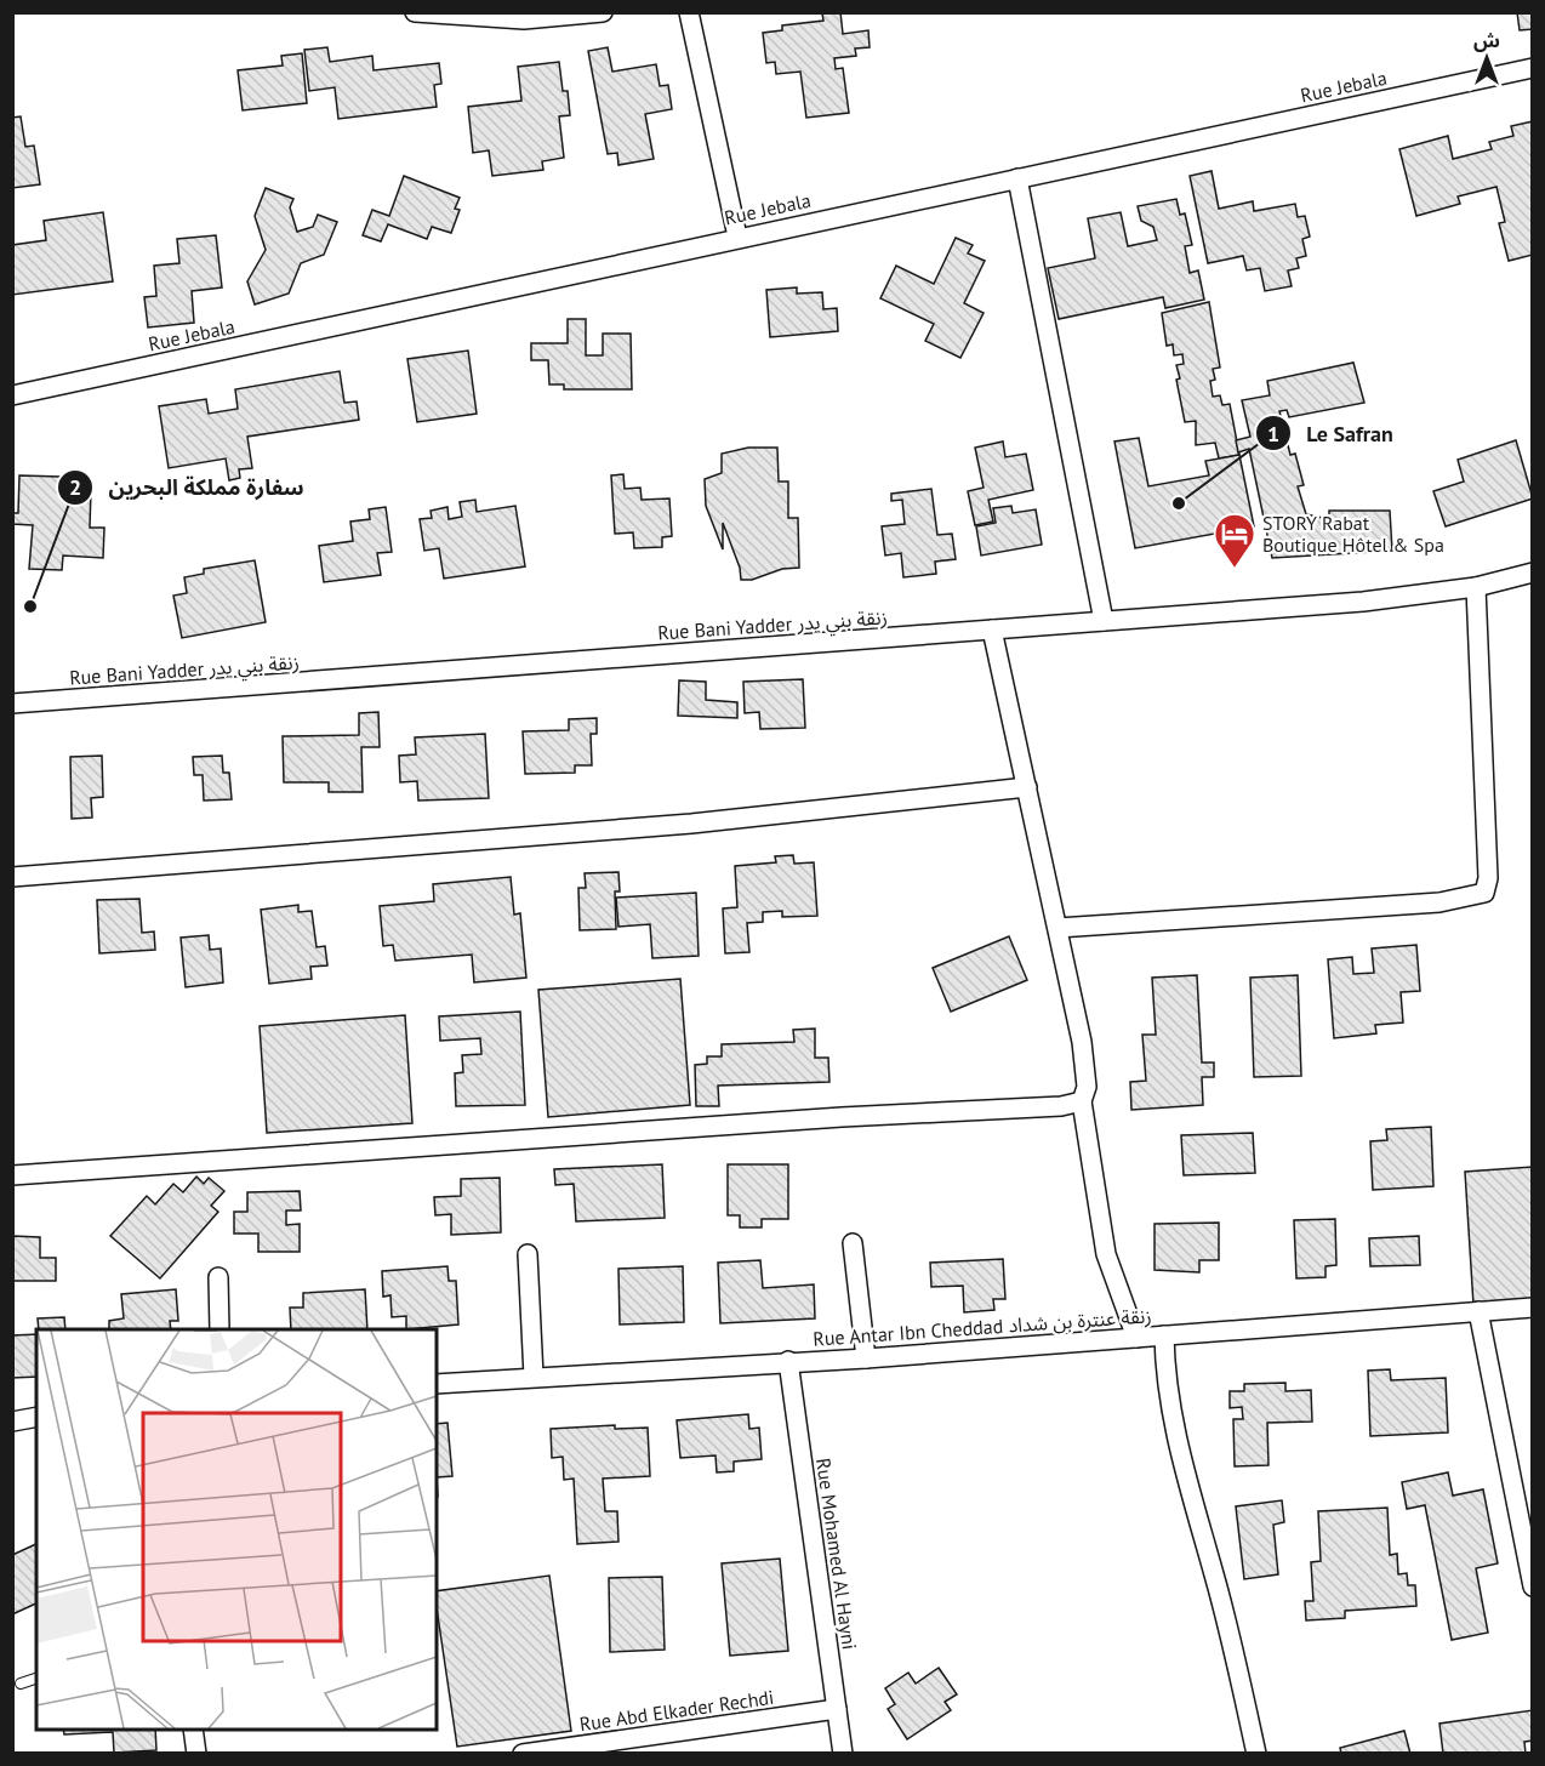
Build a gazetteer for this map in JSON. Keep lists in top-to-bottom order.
{
  "streets": {
    "street": [
      "Rue Jebala",
      "Rue Bani Yadder زنقة بني يدر",
      "Rue Antar Ibn Cheddad زنقة عنترة بن شداد",
      "Rue Mohamed Al Hayni",
      "Rue Abd Elkader Rechdi"
    ]
  },
  "crossings": [
    ["Rue Antar Ibn Cheddad زنقة عنترة بن شداد", "Rue Mohamed Al Hayni"],
    ["Rue Mohamed Al Hayni", "Rue Abd Elkader Rechdi"]
  ],
  "places": {
    "other": ["Le Safran", "سفارة مملكة البحرين"],
    "hotel": ["STORY Rabat Boutique Hôtel & Spa"]
  },
  "north": "top"
}
